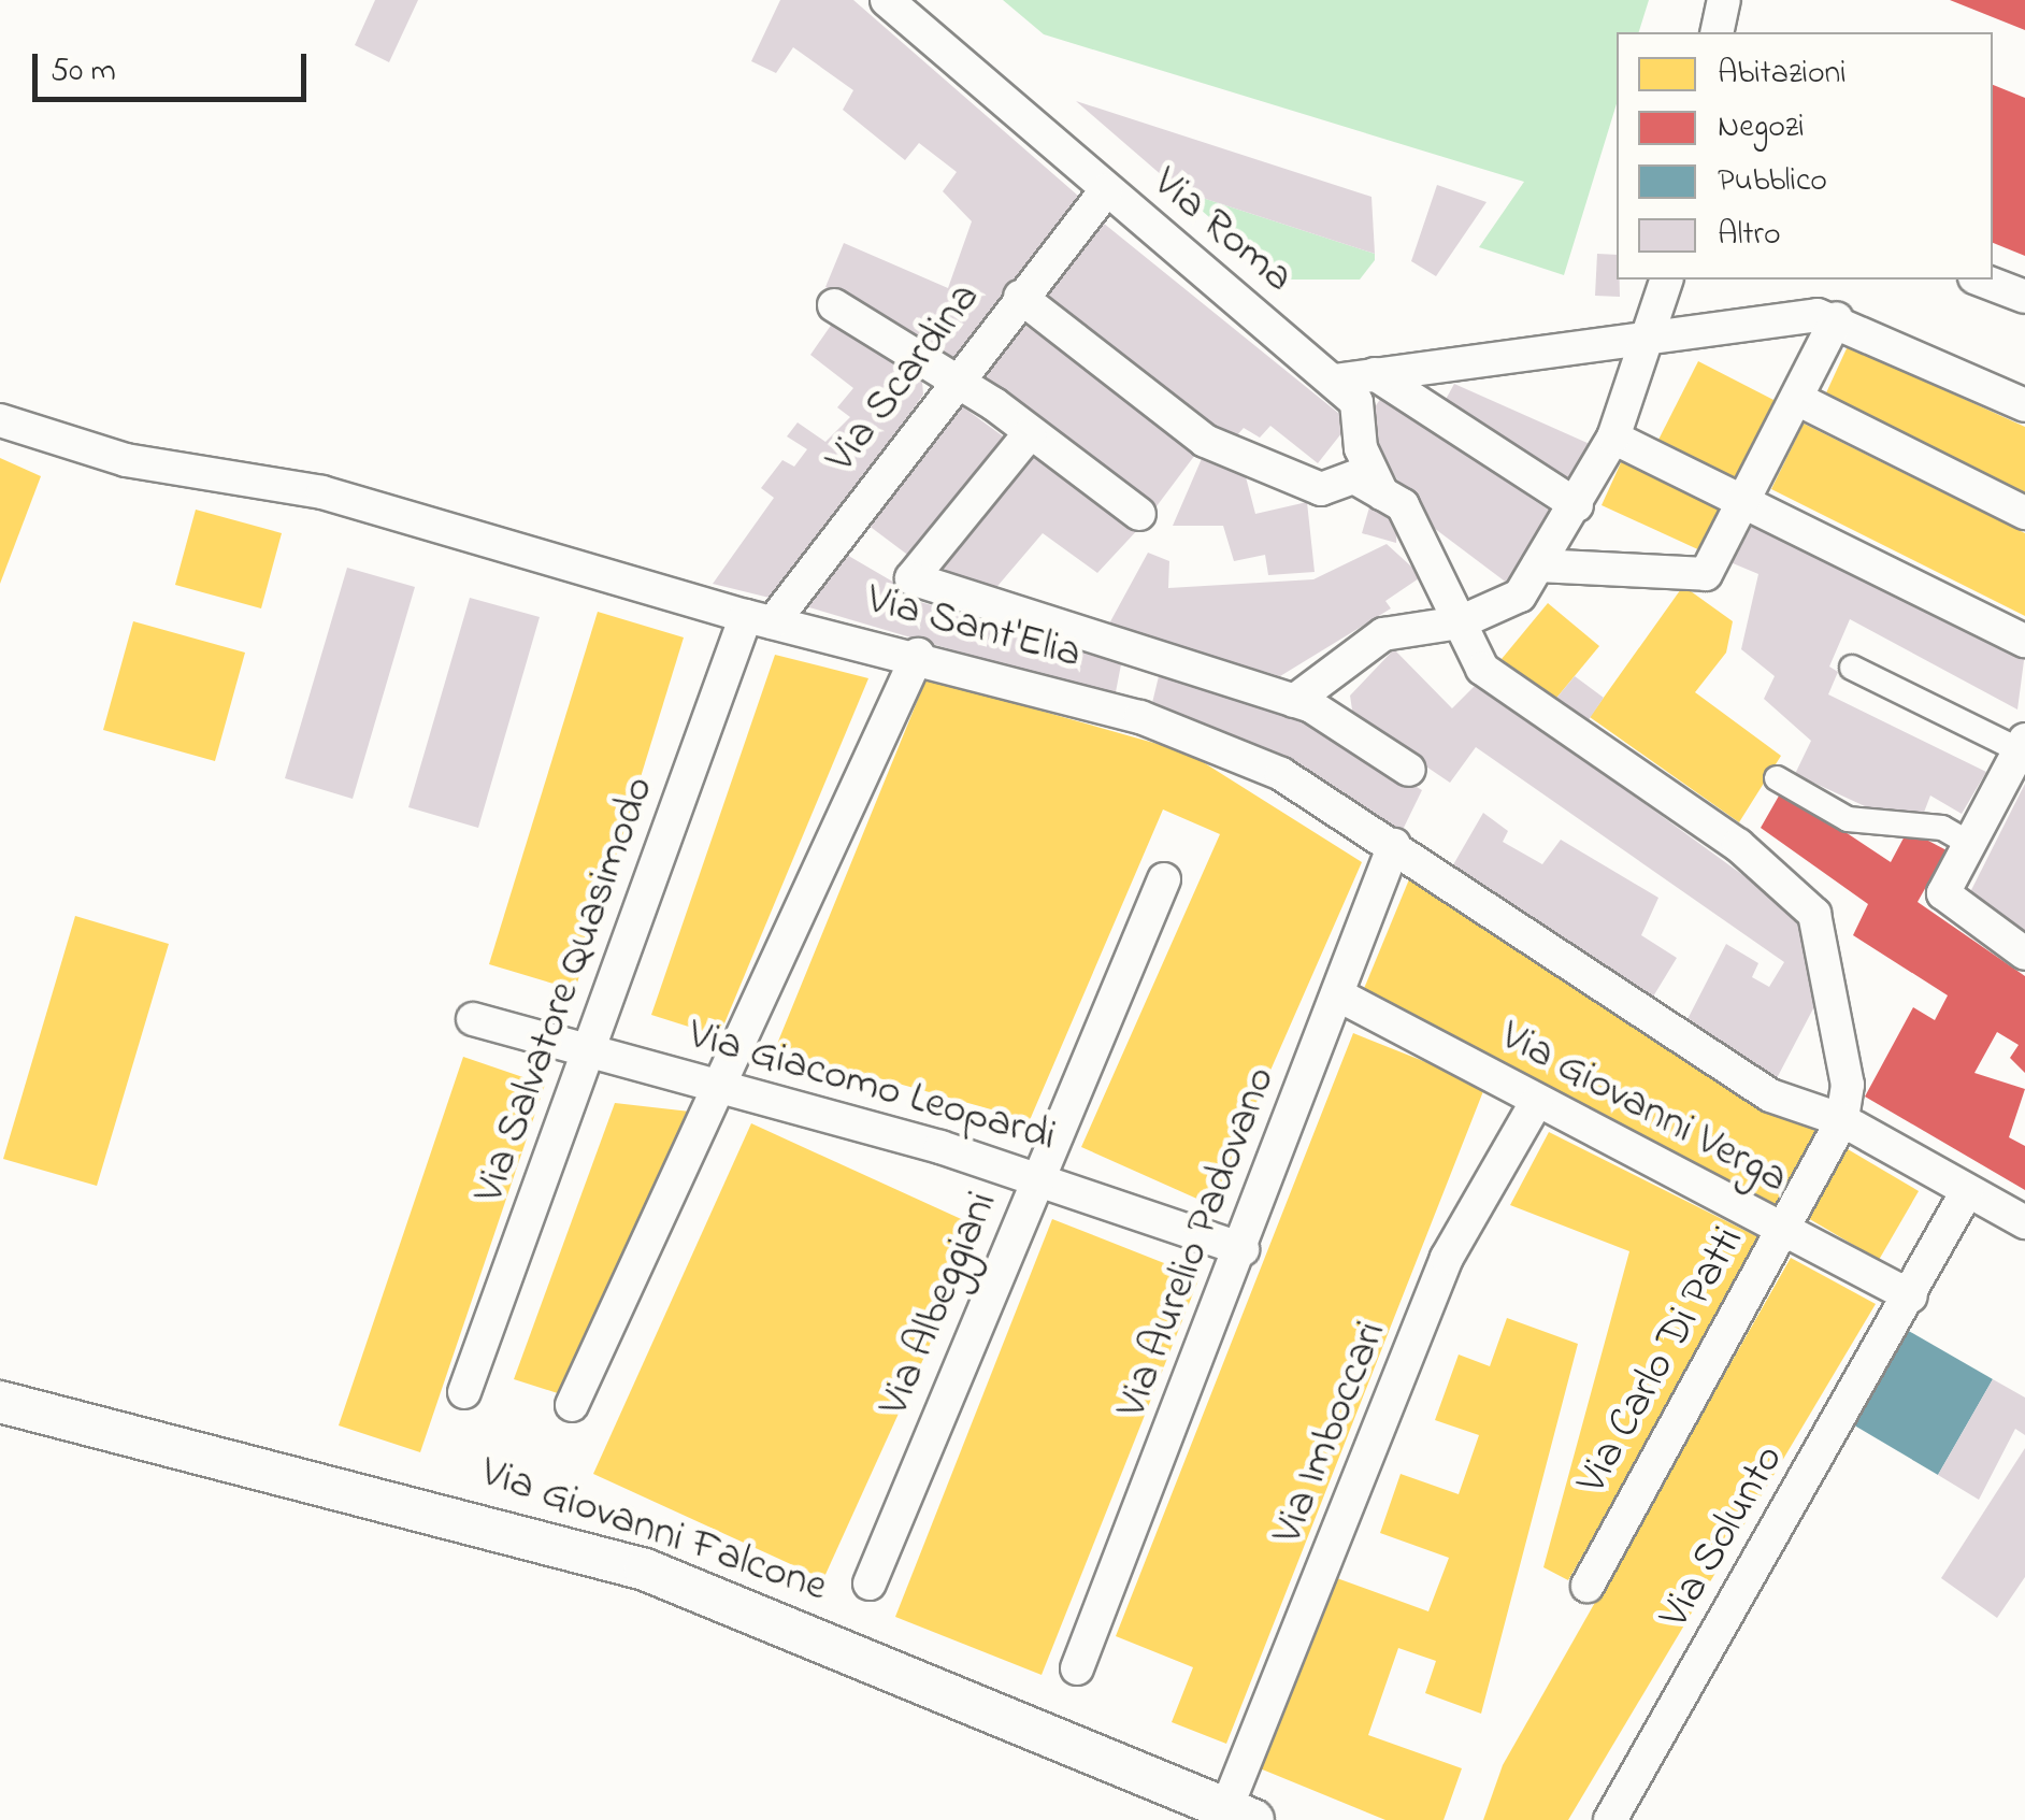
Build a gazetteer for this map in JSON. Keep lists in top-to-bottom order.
{
  "streets": {
    "street": [
      "Via Roma",
      "Via Scardina",
      "Via Sant'Elia",
      "Via Salvatore Quasimodo",
      "Via Giacomo Leopardi",
      "Via Giovanni Verga",
      "Via Aurelio Padovano",
      "Via Albeggiani",
      "Via Carlo Di Patti",
      "Via Imboccari",
      "Via Giovanni Falcone",
      "Via Solunto"
    ]
  },
  "crossings": [
    ["Via Roma", "Via Scardina"],
    ["Via Roma", "Via Sant'Elia"],
    ["Via Roma", "Via Carlo Di Patti"],
    ["Via Scardina", "Via Sant'Elia"],
    ["Via Scardina", "Via Salvatore Quasimodo"],
    ["Via Sant'Elia", "Via Salvatore Quasimodo"],
    ["Via Sant'Elia", "Via Aurelio Padovano"],
    ["Via Sant'Elia", "Via Carlo Di Patti"],
    ["Via Sant'Elia", "Via Solunto"],
    ["Via Salvatore Quasimodo", "Via Giacomo Leopardi"],
    ["Via Giacomo Leopardi", "Via Aurelio Padovano"],
    ["Via Giacomo Leopardi", "Via Albeggiani"],
    ["Via Giovanni Verga", "Via Aurelio Padovano"],
    ["Via Giovanni Verga", "Via Carlo Di Patti"],
    ["Via Giovanni Verga", "Via Imboccari"],
    ["Via Giovanni Verga", "Via Solunto"],
    ["Via Imboccari", "Via Giovanni Falcone"]
  ],
  "legend": [
    "Abitazioni",
    "Negozi",
    "Pubblico",
    "Altro"
  ],
  "scale_bar": "50 m"
}
